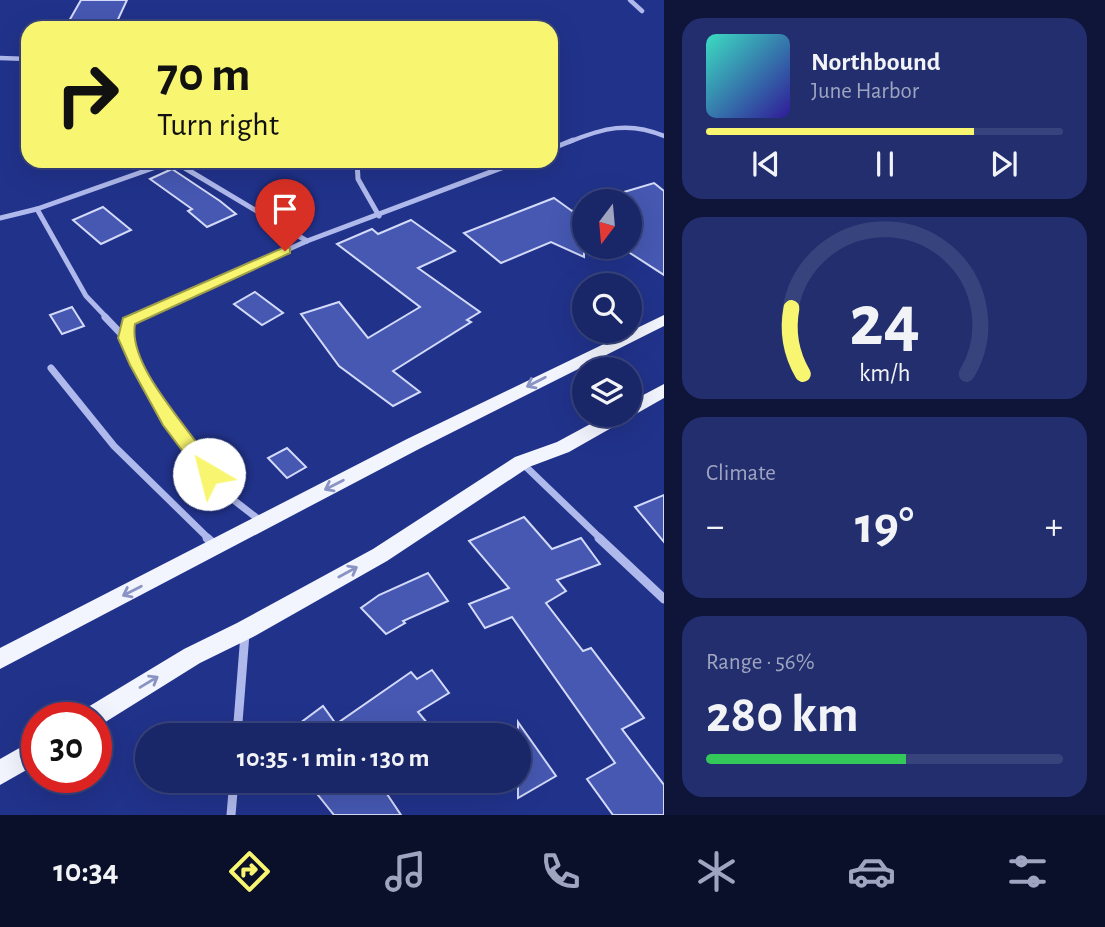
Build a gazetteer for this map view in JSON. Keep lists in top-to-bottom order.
{
  "north": "bottom",
  "page": {
    "turn": ["70 m", "Turn right"],
    "song": ["Northbound", "June Harbor"],
    "tile": [
      "Climate",
      ["Range · 56%", "280 km"]
    ],
    "heat": ["−", "19°", "+"],
    "limit": "30",
    "trip": "10:35 · 1 min · 130 m",
    "tabs": "10:34",
    "gauge": ["24", "km/h"]
  }
}
